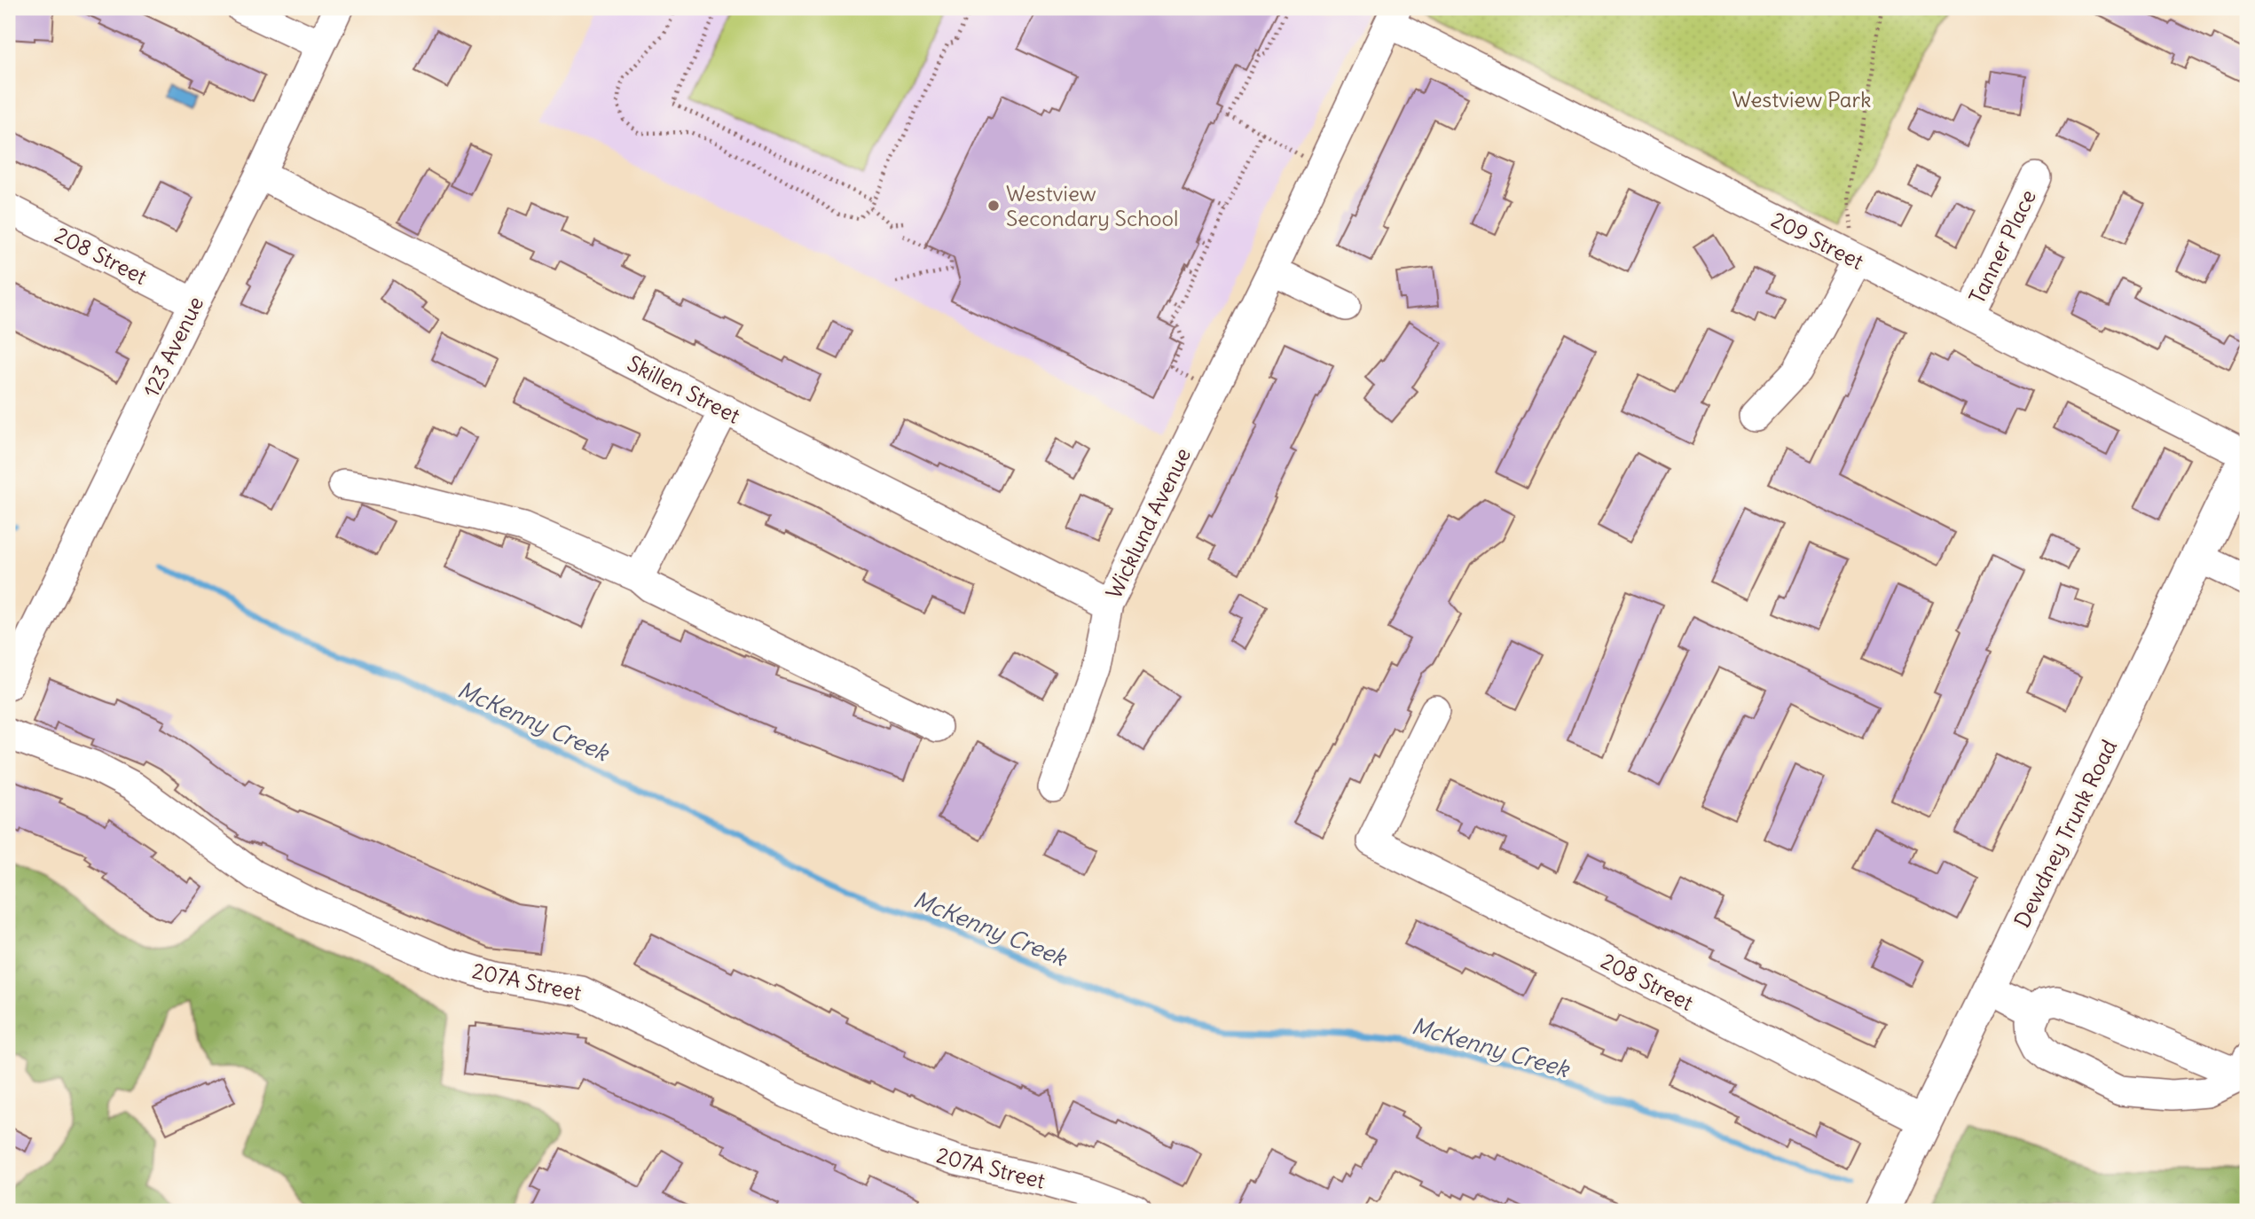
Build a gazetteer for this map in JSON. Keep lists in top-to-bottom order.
{
  "streets": {
    "main road": ["Dewdney Trunk Road"],
    "street": [
      "209 Street",
      "Tanner Place",
      "208 Street",
      "123 Avenue",
      "Skillen Street",
      "Wicklund Avenue",
      "207A Street"
    ]
  },
  "crossings": [
    ["209 Street", "Tanner Place"],
    ["209 Street", "Wicklund Avenue"],
    ["209 Street", "Dewdney Trunk Road"],
    ["208 Street", "123 Avenue"],
    ["208 Street", "Dewdney Trunk Road"],
    ["123 Avenue", "Skillen Street"],
    ["Skillen Street", "Wicklund Avenue"]
  ],
  "water": ["McKenny Creek"],
  "parks": ["Westview Park"],
  "places": ["Westview Secondary School"]
}
